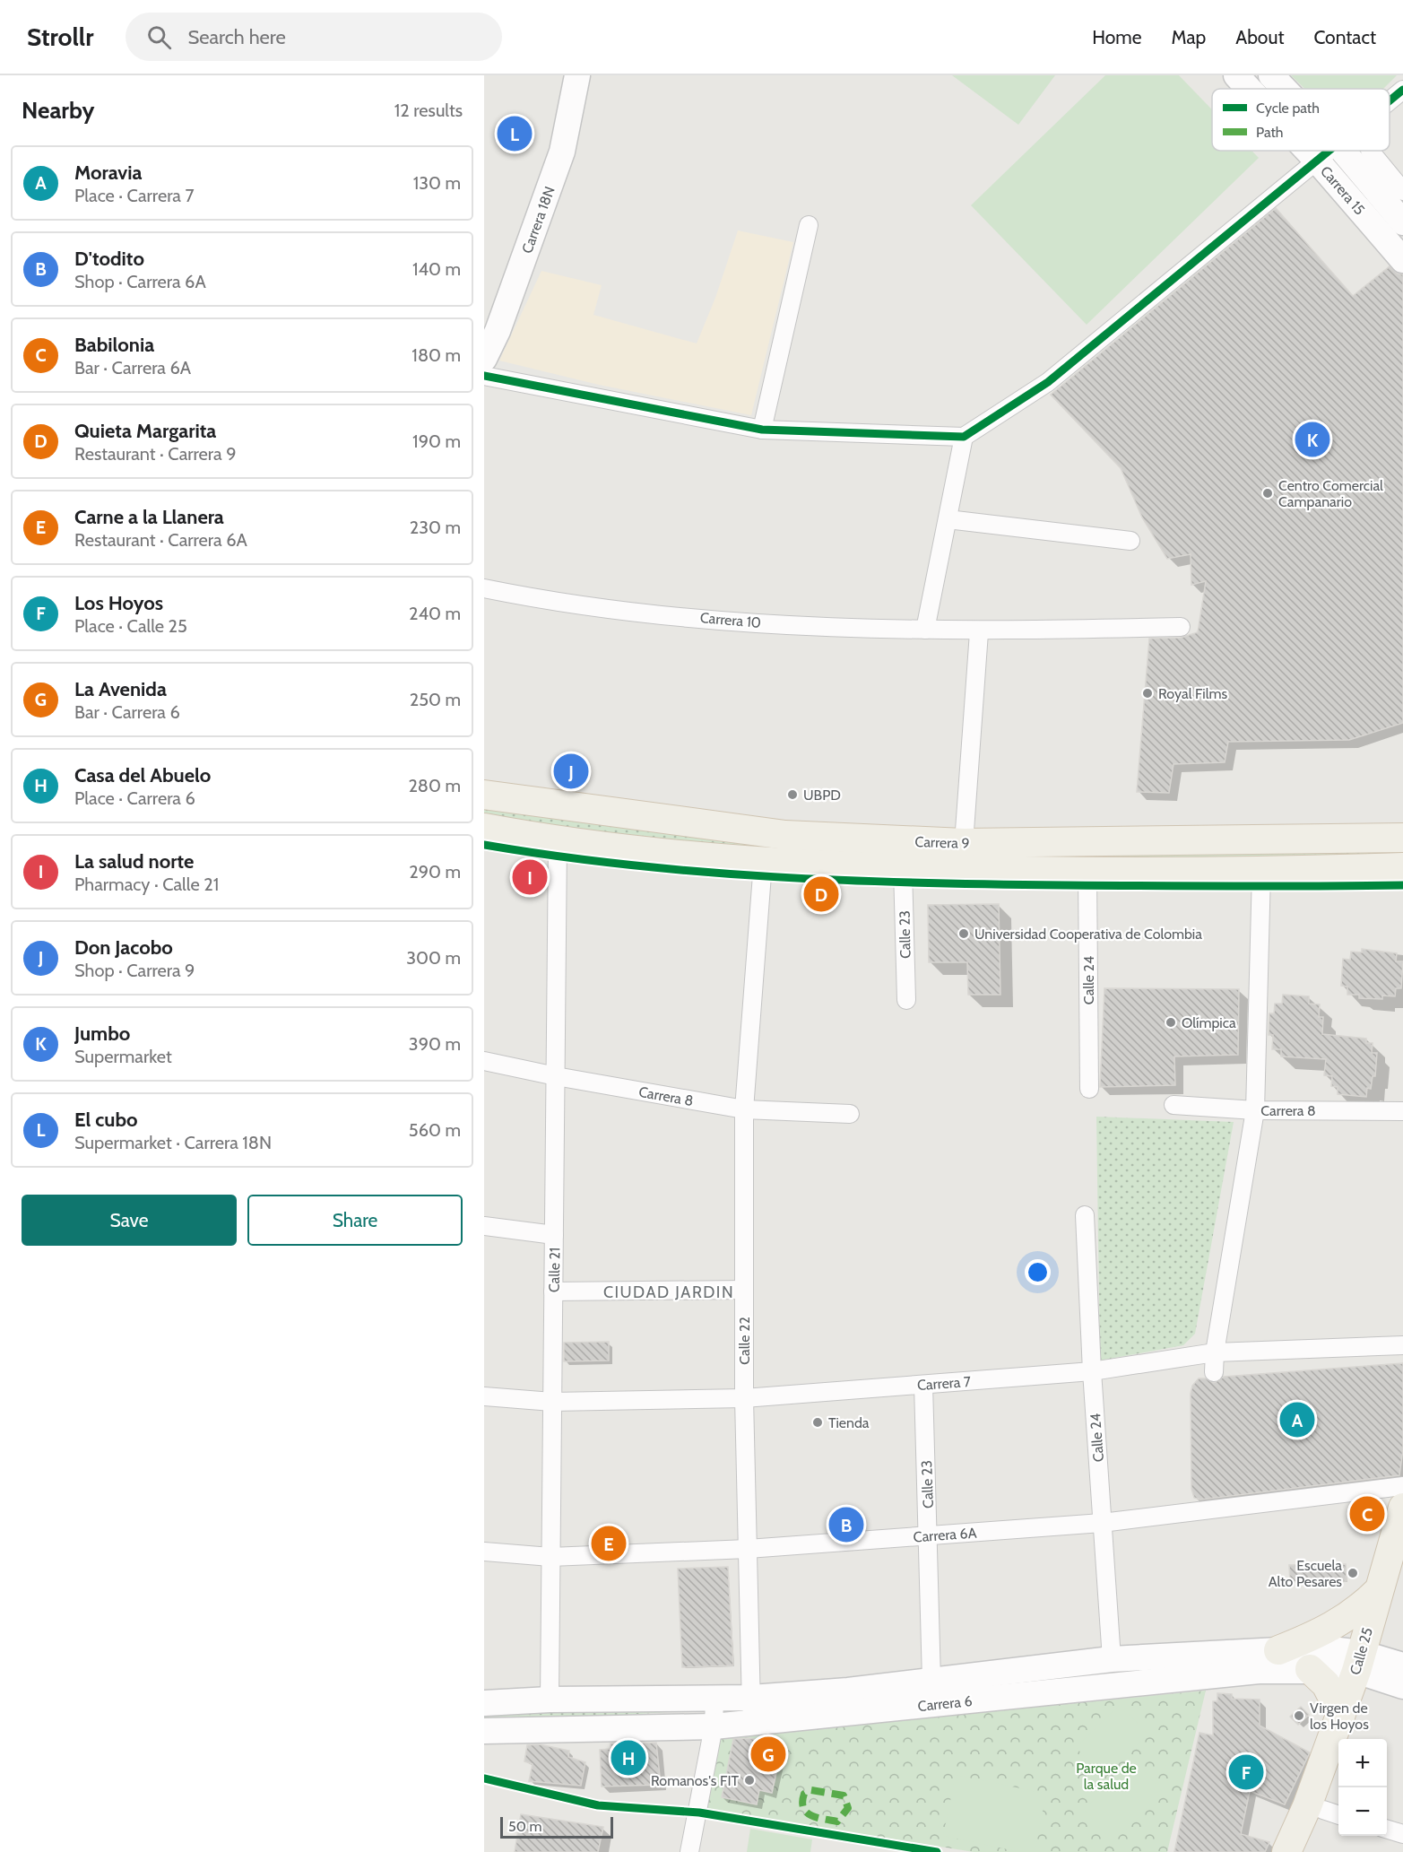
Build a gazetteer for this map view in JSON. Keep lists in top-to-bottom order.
{
  "streets": {
    "main road": [
      "Carrera 15",
      "Carrera 18N",
      "Carrera 9",
      "Calle 25",
      "Carrera 6"
    ],
    "street": [
      "Carrera 10",
      "Calle 23",
      "Calle 24",
      "Carrera 8",
      "Calle 21",
      "Calle 22",
      "Carrera 7",
      "Carrera 6A"
    ]
  },
  "crossings": [
    ["Carrera 9", "Calle 23"],
    ["Carrera 9", "Calle 24"],
    ["Carrera 9", "Calle 21"],
    ["Carrera 9", "Calle 22"],
    ["Calle 23", "Carrera 7"],
    ["Calle 23", "Carrera 6A"],
    ["Calle 23", "Carrera 6"],
    ["Calle 24", "Carrera 7"],
    ["Calle 24", "Carrera 6A"],
    ["Calle 24", "Carrera 6"],
    ["Carrera 8", "Calle 21"],
    ["Carrera 8", "Calle 22"],
    ["Calle 21", "Carrera 7"],
    ["Calle 21", "Carrera 6A"],
    ["Calle 21", "Carrera 6"],
    ["Calle 22", "Carrera 7"],
    ["Calle 22", "Carrera 6A"],
    ["Calle 22", "Carrera 6"],
    ["Calle 25", "Carrera 6"]
  ],
  "districts": ["CIUDAD JARDIN"],
  "parks": ["Parque de la salud"],
  "places": [
    "Centro Comercial Campanario",
    "Royal Films",
    "UBPD",
    "Universidad Cooperativa de Colombia",
    "Olímpica",
    "Tienda",
    "Escuela Alto Pesares",
    "Virgen de los Hoyos",
    "Romanos's FIT"
  ],
  "legend": ["Cycle path", "Path"],
  "scale_bar": "50 m",
  "page": {
    "header": "Strollr",
    "search": "Search here",
    "nav": [
      "Home",
      "Map",
      "About",
      "Contact"
    ],
    "heading": ["Nearby", "12 results"],
    "pins": [
      "L",
      "K",
      "J",
      "I",
      "D",
      "A",
      "C",
      "B",
      "E",
      "G",
      "H",
      "F"
    ],
    "list": [
      {
        "mark": "A",
        "name": "Moravia",
        "note": "Place · Carrera 7",
        "value": "130 m"
      },
      {
        "mark": "B",
        "name": "D'todito",
        "note": "Shop · Carrera 6A",
        "value": "140 m"
      },
      {
        "mark": "C",
        "name": "Babilonia",
        "note": "Bar · Carrera 6A",
        "value": "180 m"
      },
      {
        "mark": "D",
        "name": "Quieta Margarita",
        "note": "Restaurant · Carrera 9",
        "value": "190 m"
      },
      {
        "mark": "E",
        "name": "Carne a la Llanera",
        "note": "Restaurant · Carrera 6A",
        "value": "230 m"
      },
      {
        "mark": "F",
        "name": "Los Hoyos",
        "note": "Place · Calle 25",
        "value": "240 m"
      },
      {
        "mark": "G",
        "name": "La Avenida",
        "note": "Bar · Carrera 6",
        "value": "250 m"
      },
      {
        "mark": "H",
        "name": "Casa del Abuelo",
        "note": "Place · Carrera 6",
        "value": "280 m"
      },
      {
        "mark": "I",
        "name": "La salud norte",
        "note": "Pharmacy · Calle 21",
        "value": "290 m"
      },
      {
        "mark": "J",
        "name": "Don Jacobo",
        "note": "Shop · Carrera 9",
        "value": "300 m"
      },
      {
        "mark": "K",
        "name": "Jumbo",
        "note": "Supermarket",
        "value": "390 m"
      },
      {
        "mark": "L",
        "name": "El cubo",
        "note": "Supermarket · Carrera 18N",
        "value": "560 m"
      }
    ],
    "buttons": ["Save", "Share"],
    "map_buttons": ["+", "−"],
    "scale": "50 m"
  }
}
